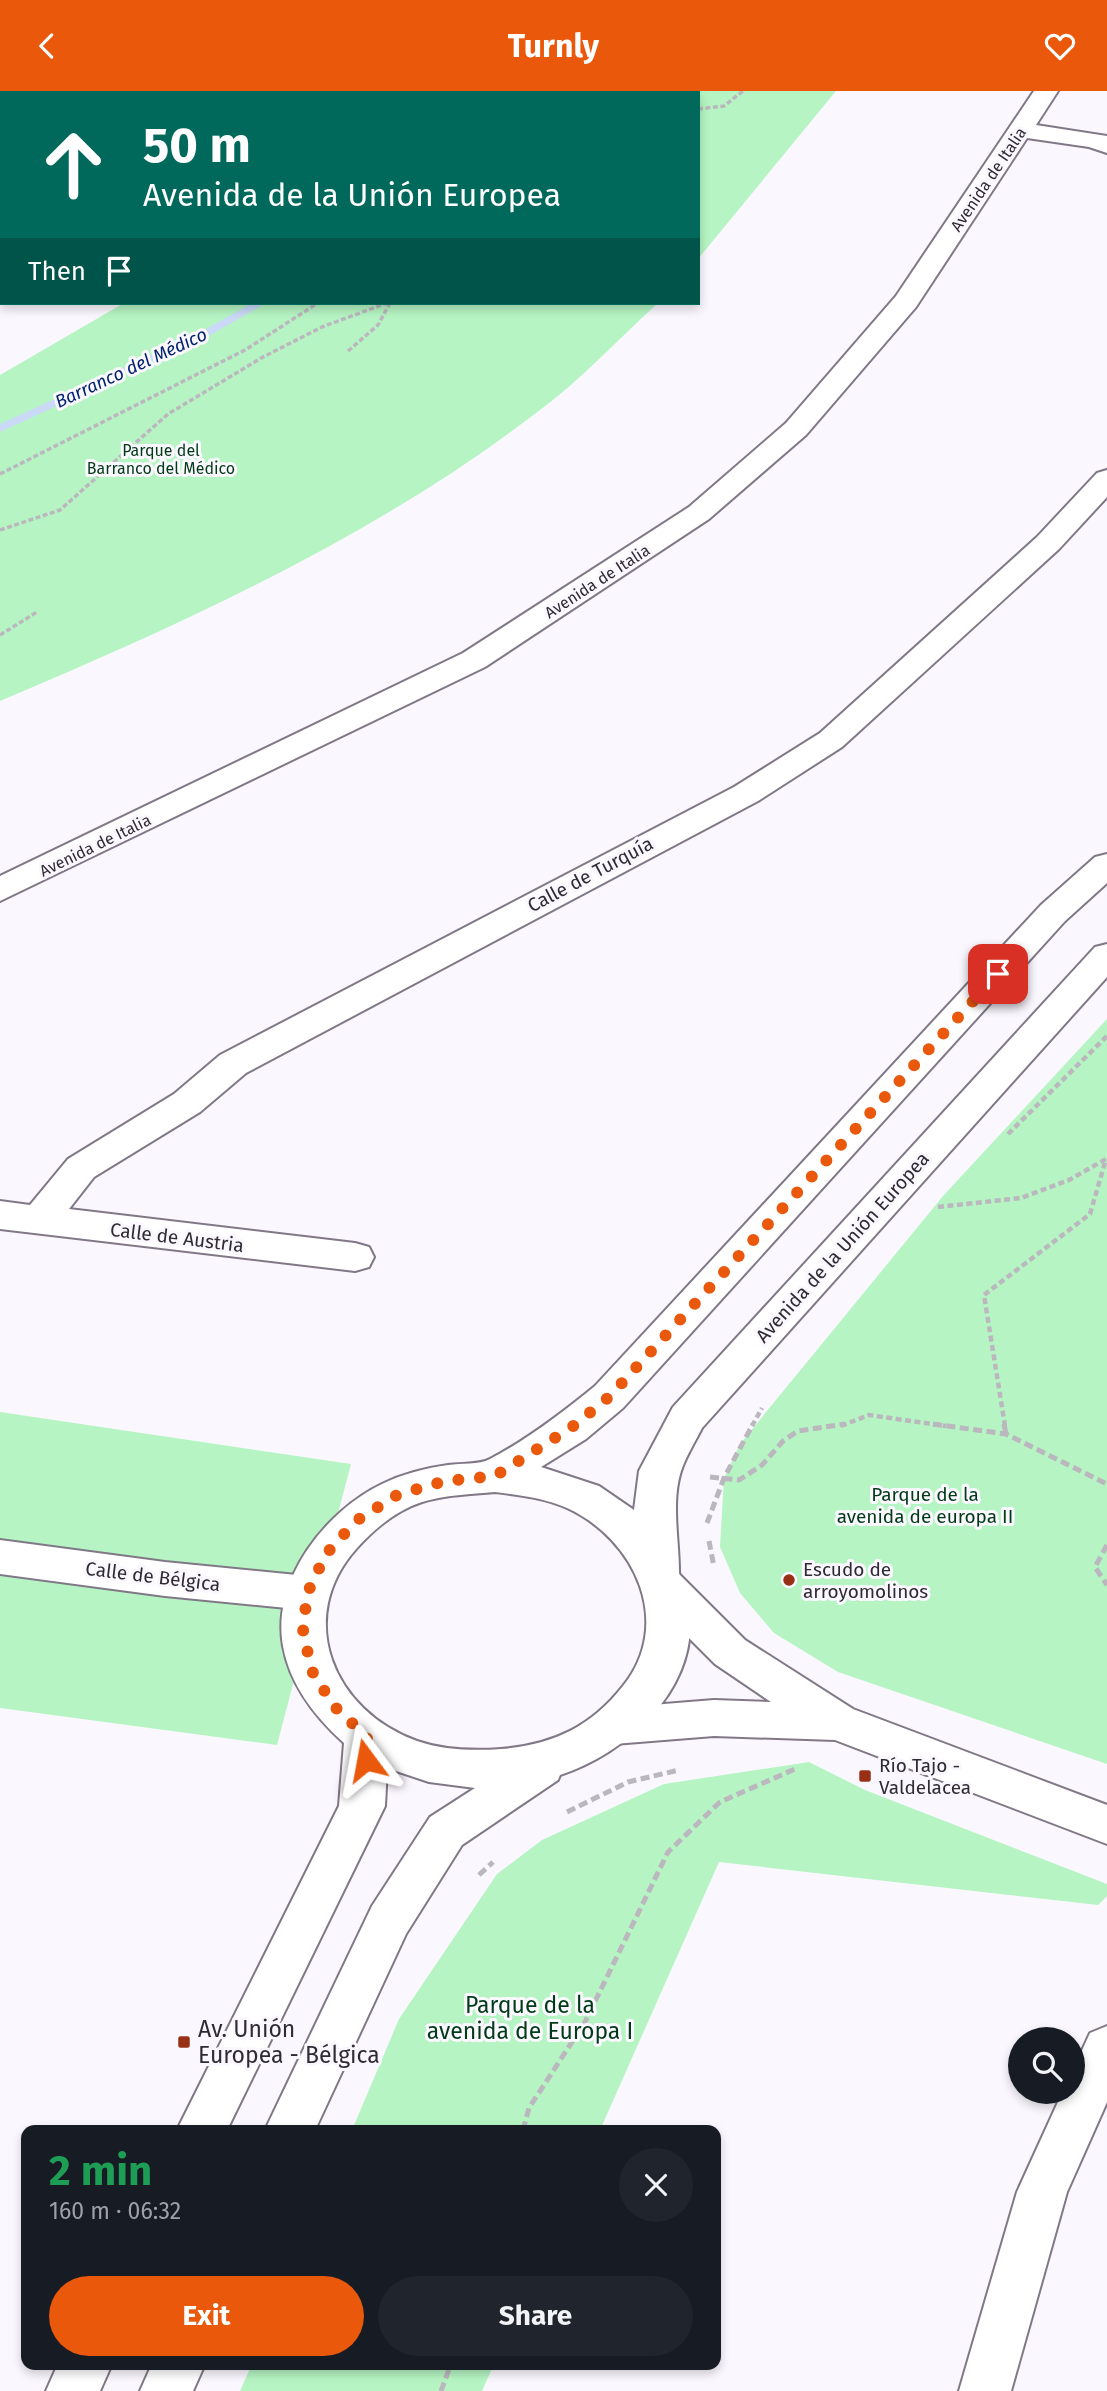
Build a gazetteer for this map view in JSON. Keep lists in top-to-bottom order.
{
  "streets": {
    "street": [
      "Avenida de Italia",
      "Calle de Turquía",
      "Calle de Austria",
      "Avenida de la Unión Europea",
      "Calle de Bélgica"
    ]
  },
  "crossings": [
    ["Calle de Turquía", "Calle de Austria"]
  ],
  "water": ["Barranco del Médico"],
  "parks": ["Parque del Barranco del Médico", "Parque de la avenida de europa II", "Parque de la avenida de Europa I"],
  "places": {
    "other": ["Escudo de arroyomolinos"],
    "transit": ["Río Tajo - Valdelacea", "Av. Unión Europea - Bélgica"]
  },
  "page": {
    "header": "Turnly",
    "turn": ["50 m", "Avenida de la Unión Europea"],
    "then": "Then",
    "heading": ["2 min", "160 m · 06:32"],
    "buttons": ["Exit", "Share"]
  }
}
